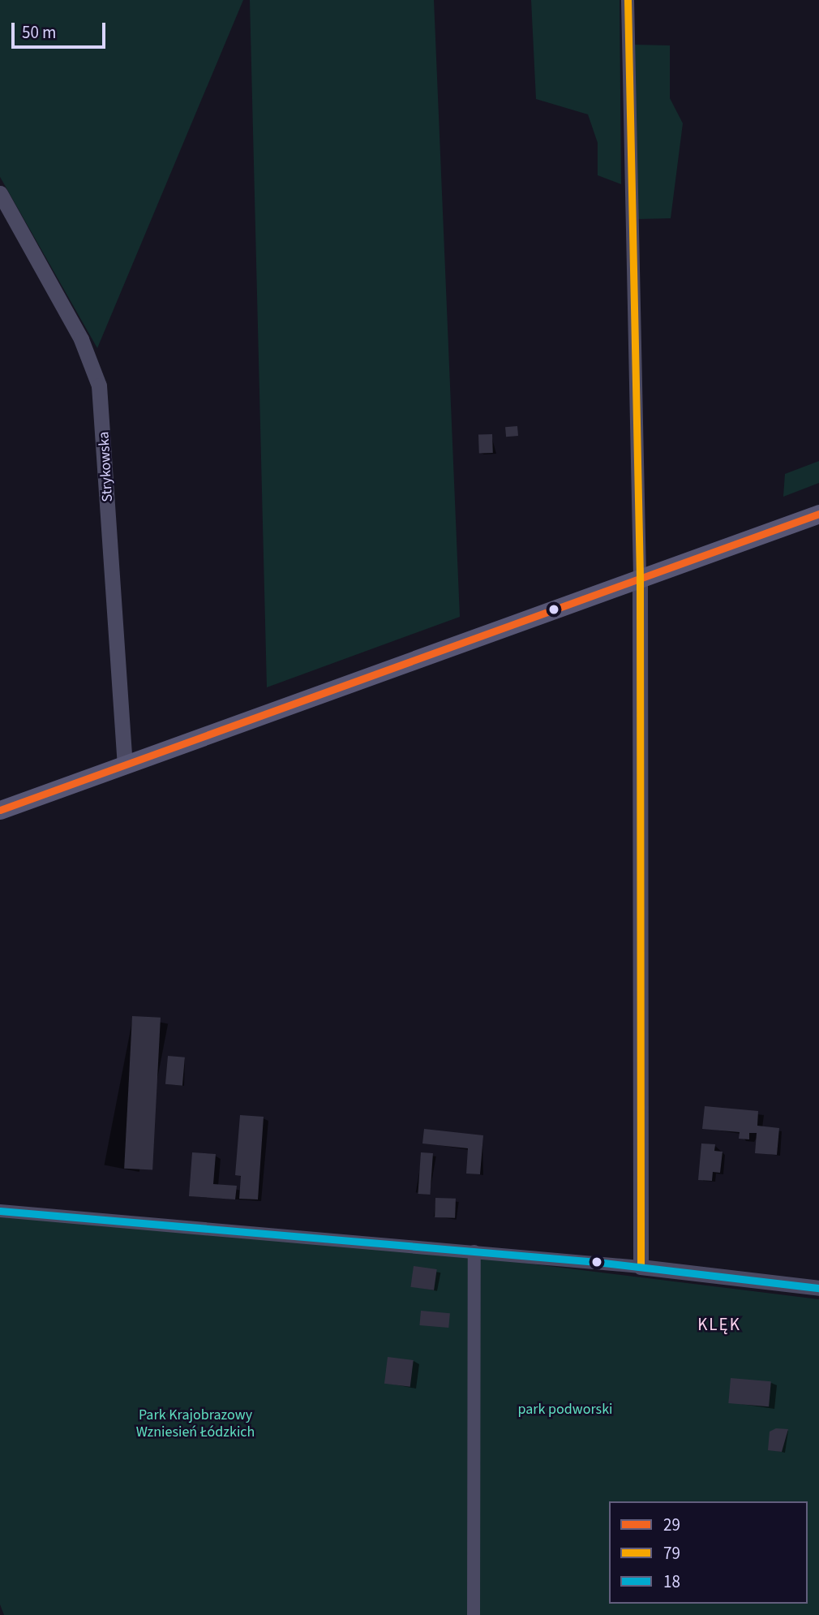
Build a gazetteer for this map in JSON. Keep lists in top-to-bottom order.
{
  "streets": {
    "street": ["Strykowska"]
  },
  "districts": ["KLĘK"],
  "parks": ["park podworski", "Park Krajobrazowy Wzniesień Łódzkich"],
  "lines": ["transit line 79", "transit line 29", "transit line 18"],
  "legend": ["29", "79", "18"],
  "scale_bar": "50 m"
}
